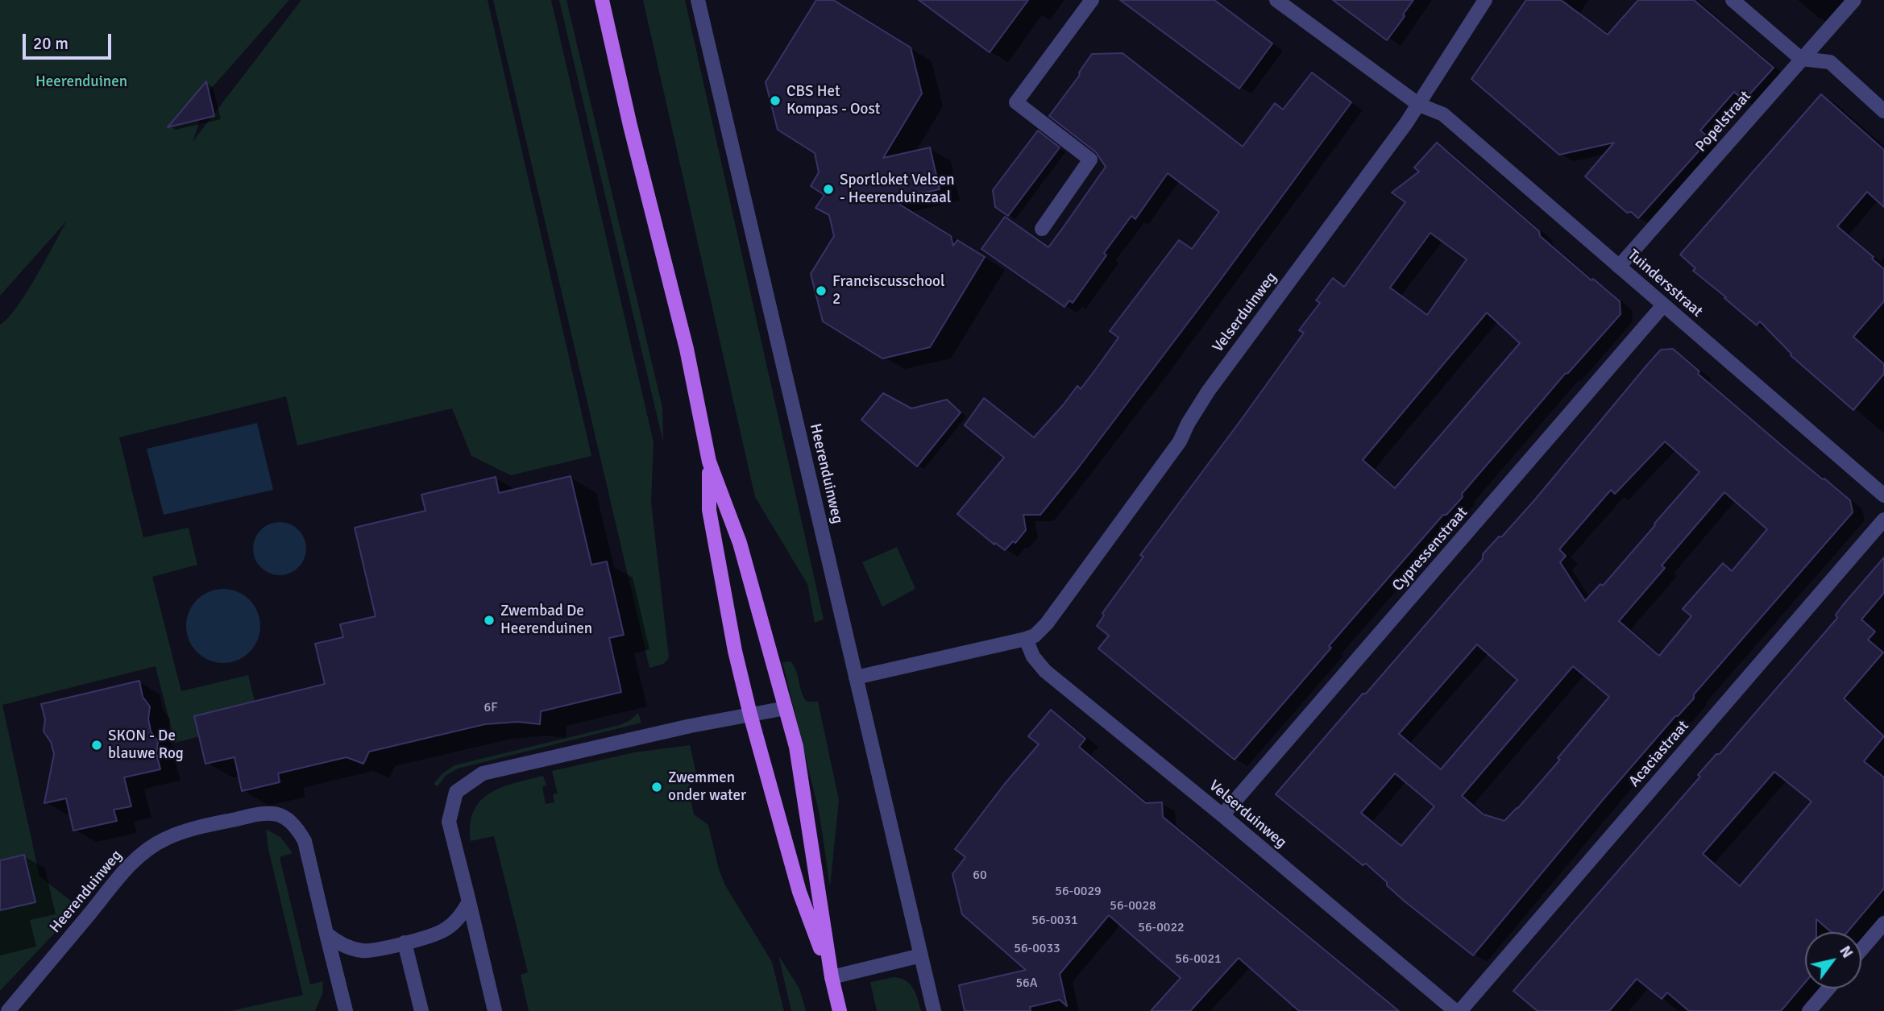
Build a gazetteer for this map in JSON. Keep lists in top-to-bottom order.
{
  "streets": {
    "street": [
      "Popelstraat",
      "Tuindersstraat",
      "Velserduinweg",
      "Heerenduinweg",
      "Cypressenstraat",
      "Acaciastraat"
    ]
  },
  "crossings": [
    ["Popelstraat", "Tuindersstraat"],
    ["Tuindersstraat", "Velserduinweg"],
    ["Tuindersstraat", "Cypressenstraat"],
    ["Velserduinweg", "Heerenduinweg"],
    ["Velserduinweg", "Cypressenstraat"]
  ],
  "parks": ["Heerenduinen"],
  "places": [
    "CBS Het Kompas - Oost",
    "Sportloket Velsen - Heerenduinzaal",
    "Franciscusschool 2",
    "Zwembad De Heerenduinen",
    "SKON - De blauwe Rog",
    "Zwemmen onder water"
  ],
  "house_numbers": [
    "6F",
    "60",
    "56-0029",
    "56-0028",
    "56-0031",
    "56-0022",
    "56-0033",
    "56-0021",
    "56A"
  ],
  "scale_bar": "20 m",
  "north": "top right"
}
